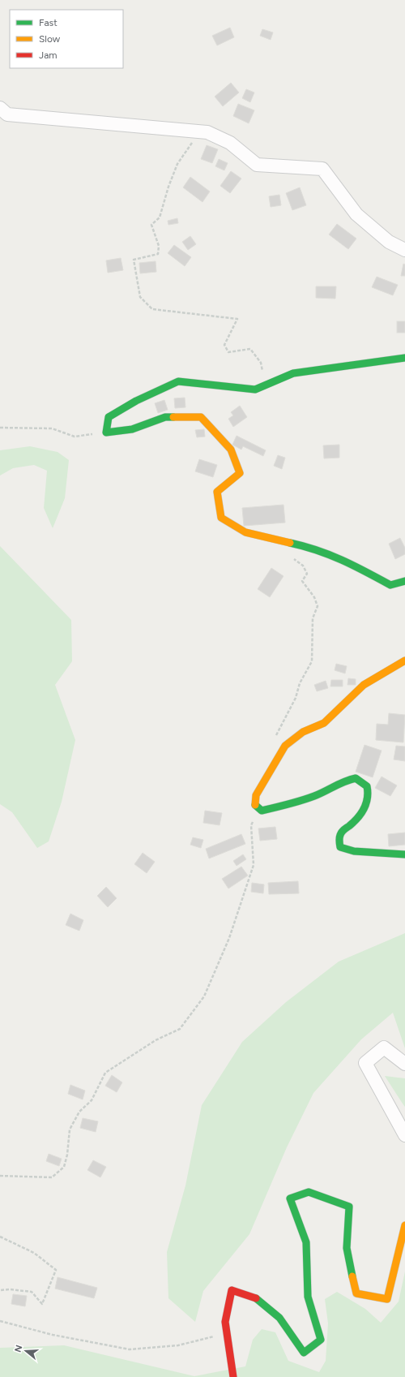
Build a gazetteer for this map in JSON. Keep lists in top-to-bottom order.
{
  "legend": ["Fast", "Slow", "Jam"],
  "north": "left"
}
